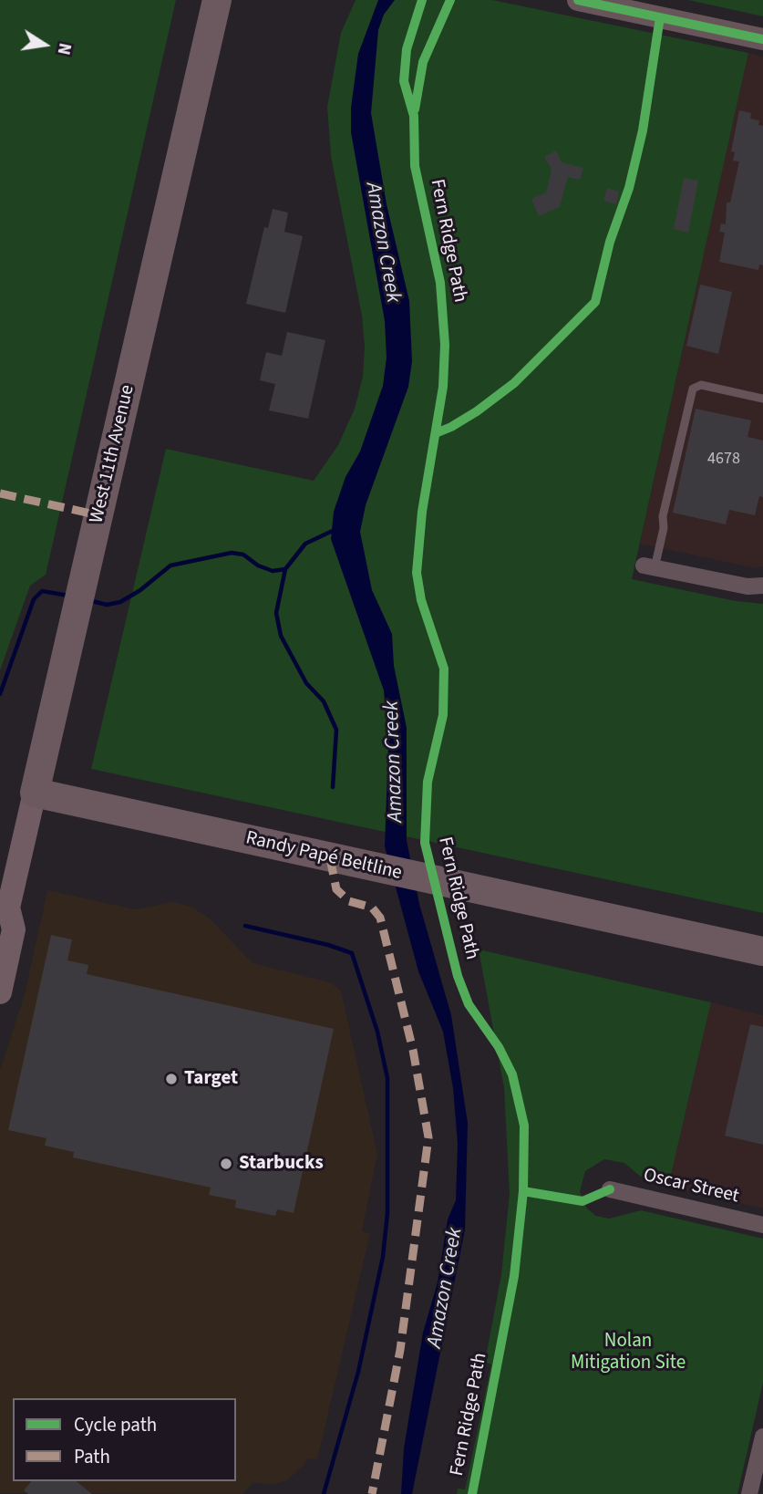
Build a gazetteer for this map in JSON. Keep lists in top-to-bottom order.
{
  "streets": {
    "highway": ["West 11th Avenue", "Randy Papé Beltline"],
    "street": ["Oscar Street"],
    "cycle path": ["Fern Ridge Path"]
  },
  "crossings": [
    ["West 11th Avenue", "Randy Papé Beltline"]
  ],
  "water": ["Amazon Creek"],
  "parks": ["Nolan Mitigation Site"],
  "places": ["Target", "Starbucks"],
  "house_numbers": ["4678"],
  "legend": ["Cycle path", "Path"],
  "north": "right"
}
